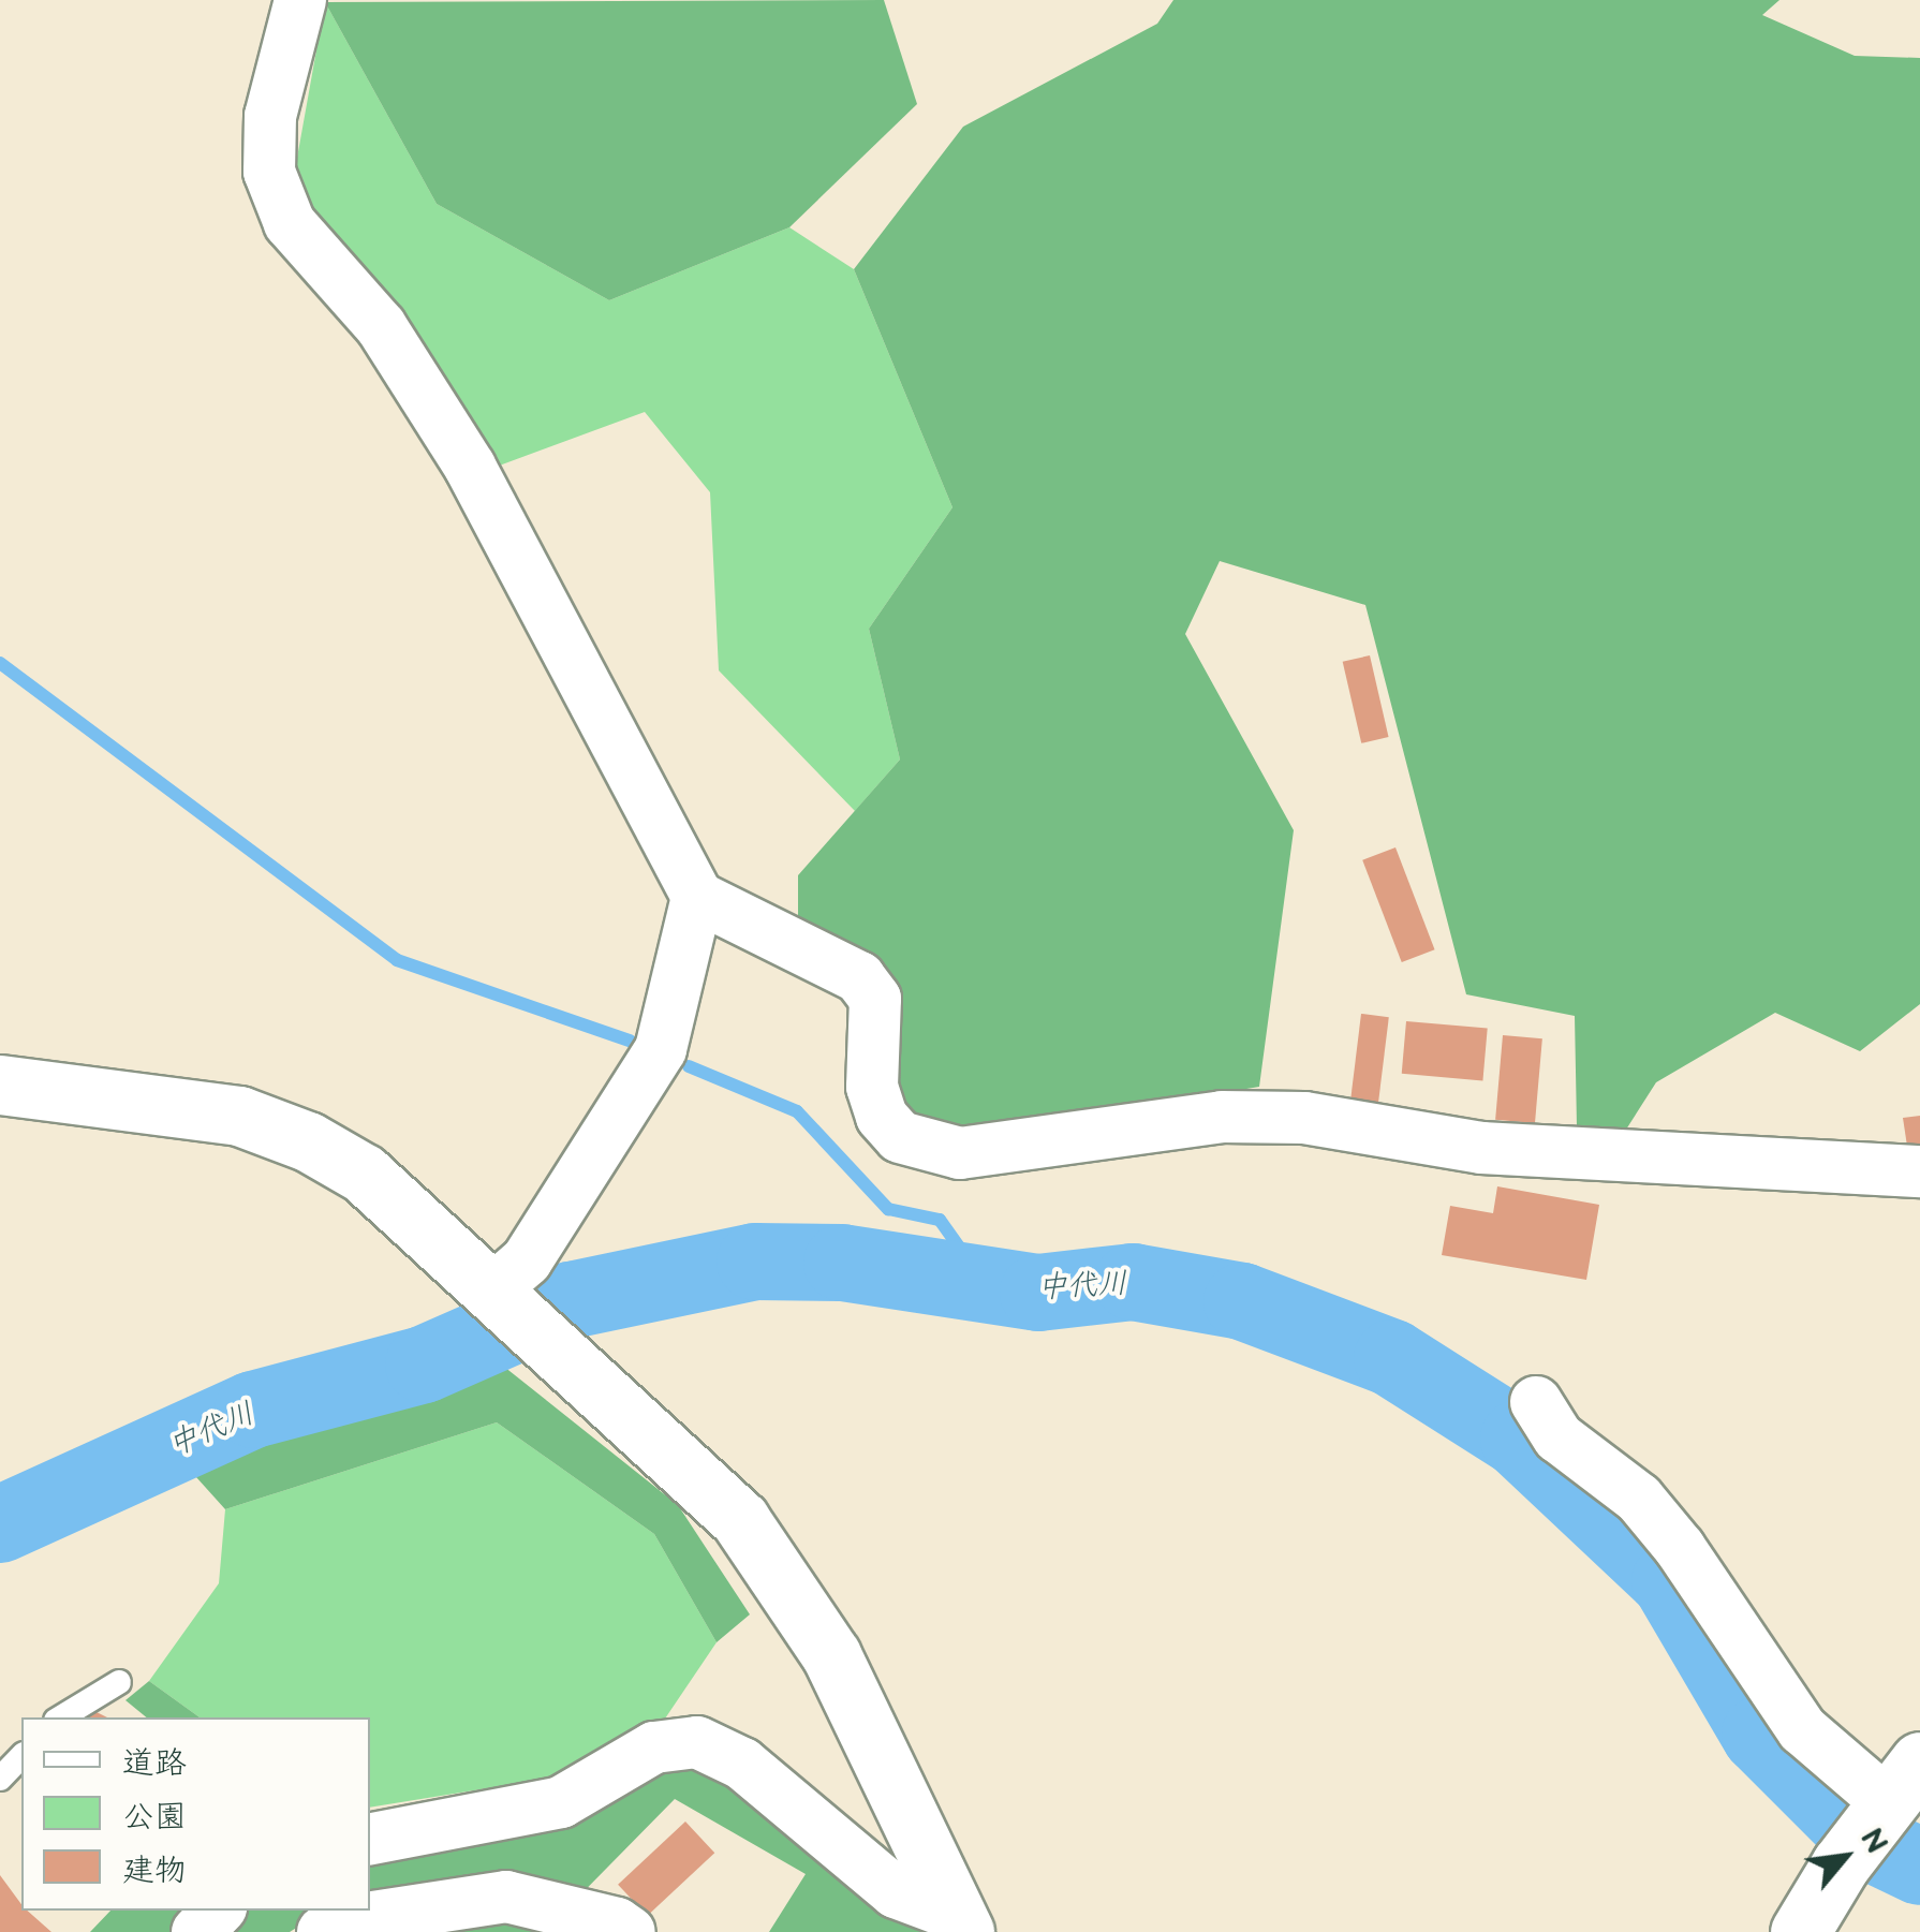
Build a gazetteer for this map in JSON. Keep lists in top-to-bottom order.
{
  "water": ["中代川"],
  "legend": ["道路", "公園", "建物"],
  "north": "top right"
}
